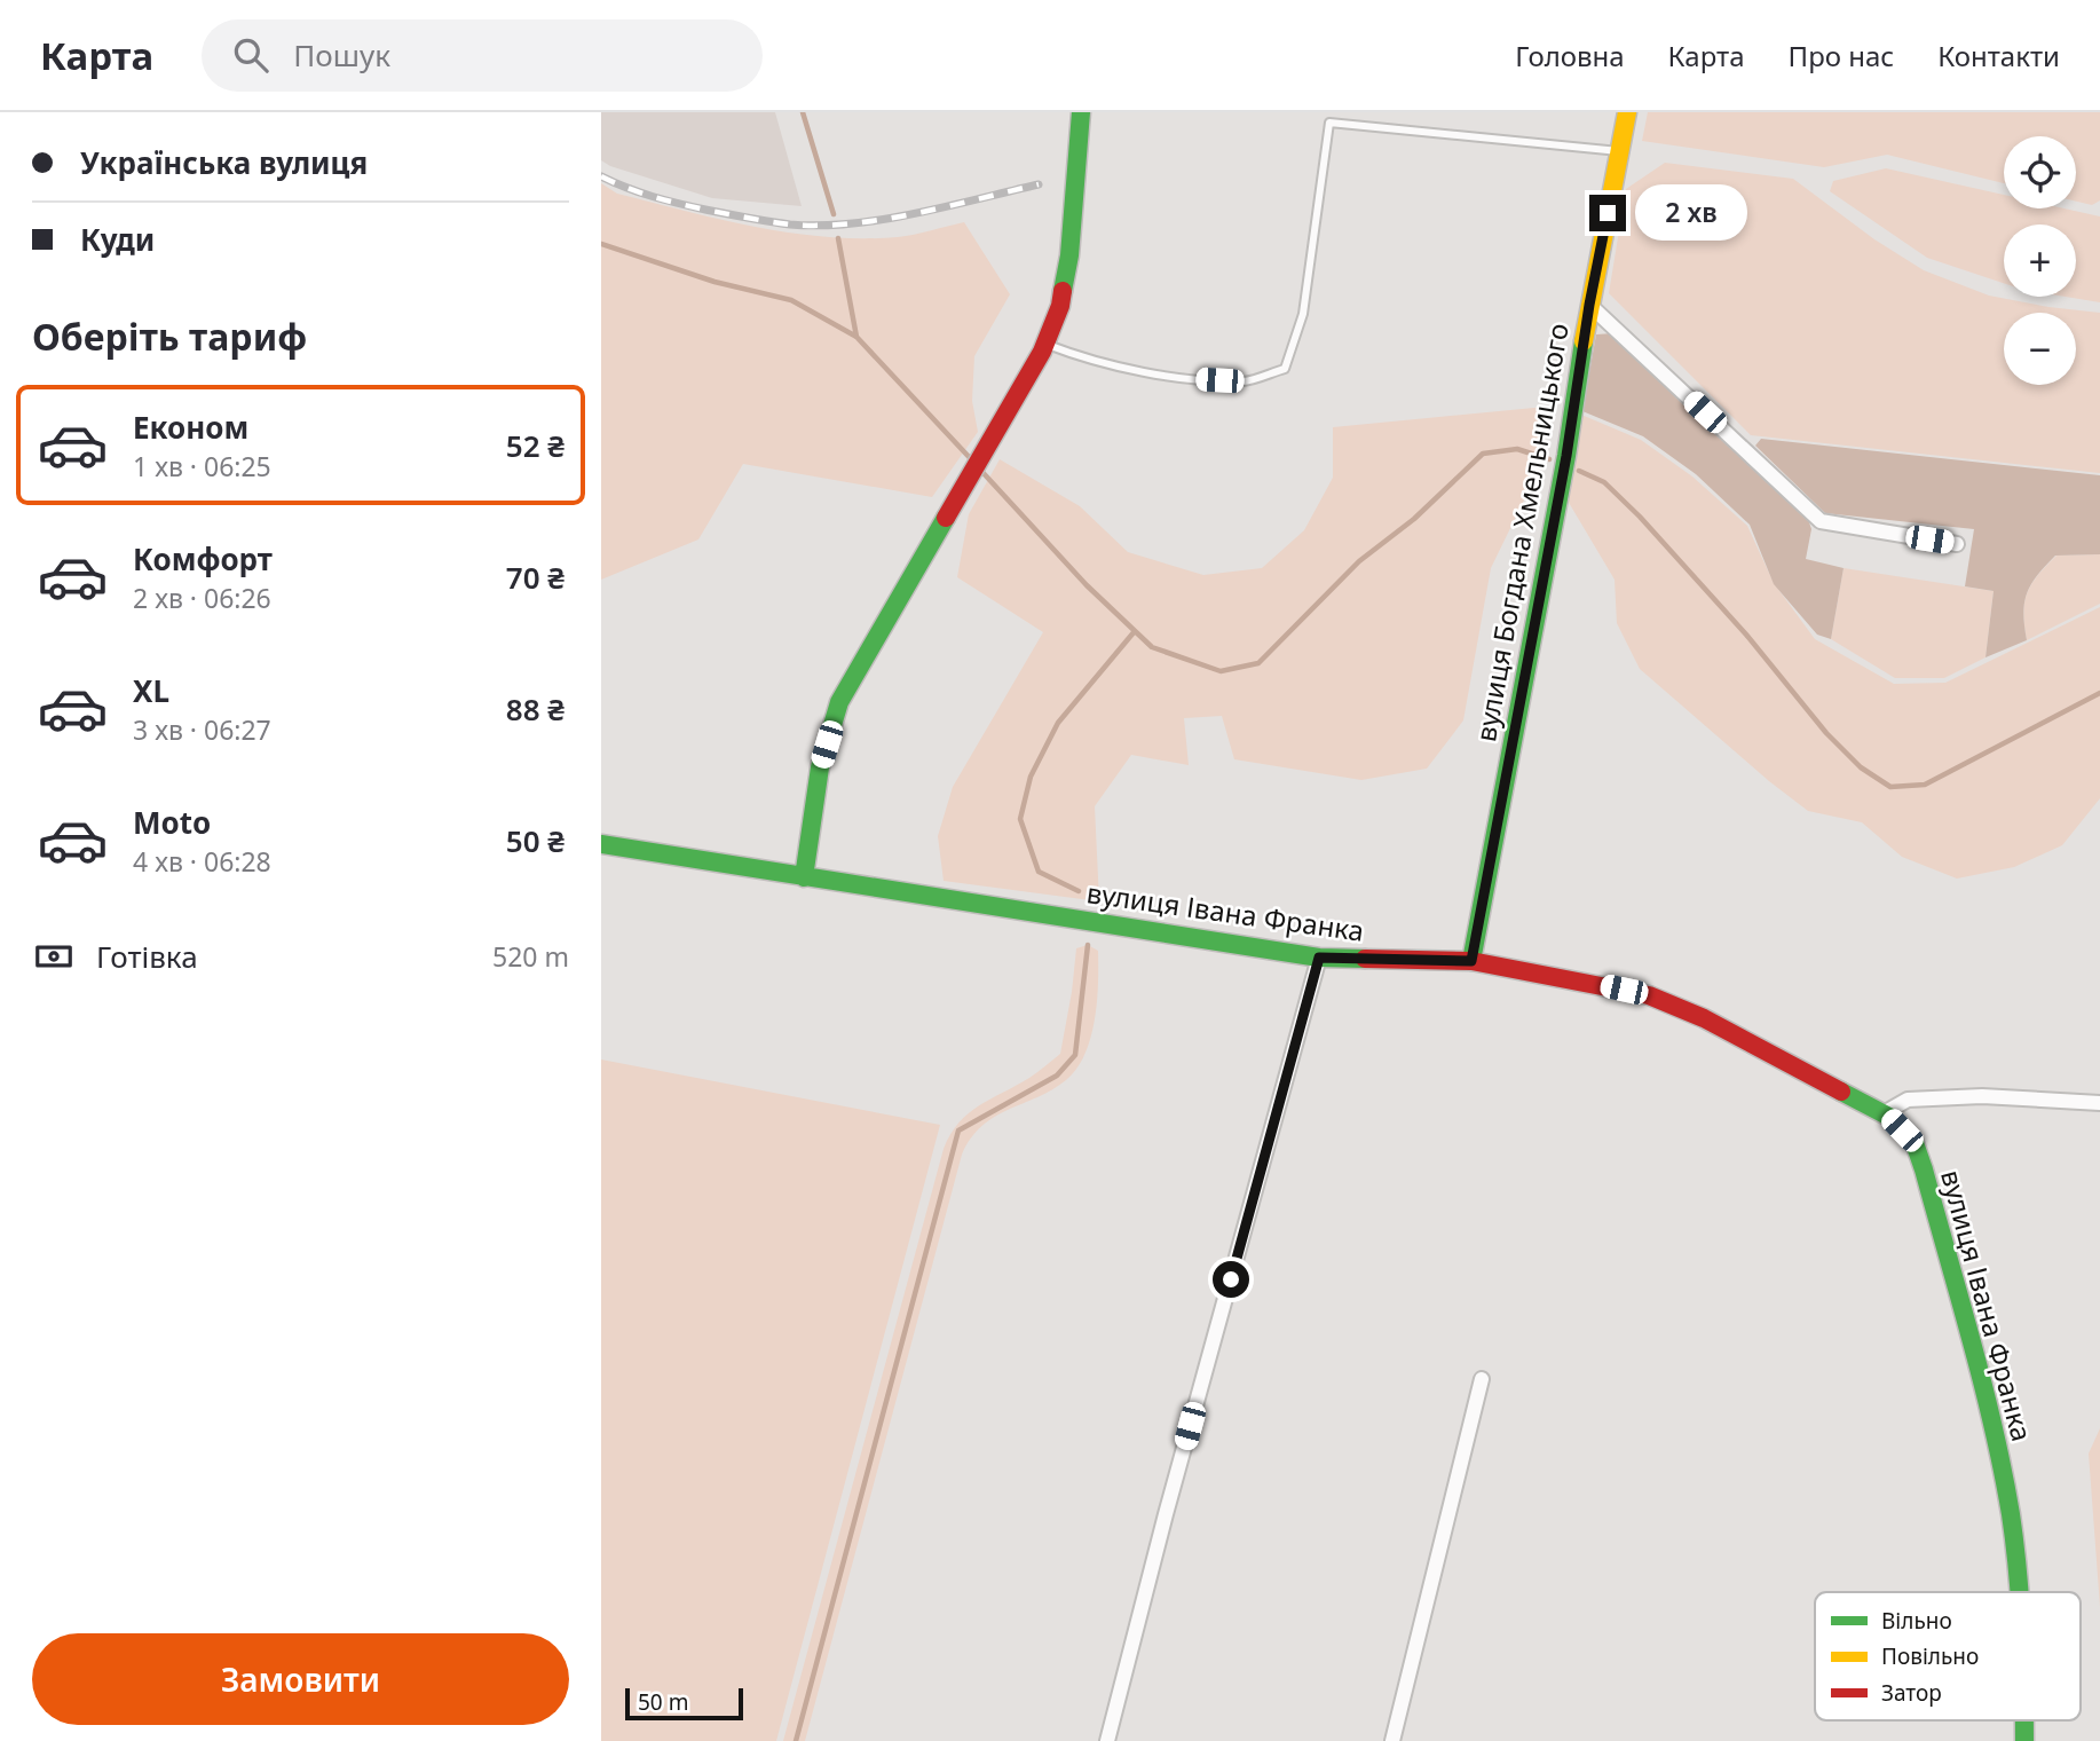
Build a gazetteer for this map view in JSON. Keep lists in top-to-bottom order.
{
  "streets": {
    "street": ["вулиця Богдана Хмельницького", "вулиця Івана Франка"]
  },
  "crossings": [
    ["вулиця Богдана Хмельницького", "вулиця Івана Франка"]
  ],
  "legend": ["Вільно", "Повільно", "Затор"],
  "scale_bar": "50 m",
  "page": {
    "header": "Карта",
    "search": "Пошук",
    "nav": [
      "Головна",
      "Карта",
      "Про нас",
      "Контакти"
    ],
    "banner": ["Українська вулиця", "Куди"],
    "map_buttons": ["+", "−"],
    "bubble": "2 хв",
    "heading": "Оберіть тариф",
    "list": [
      {
        "name": "Економ",
        "note": "1 хв · 06:25",
        "value": "52 ₴"
      },
      {
        "name": "Комфорт",
        "note": "2 хв · 06:26",
        "value": "70 ₴"
      },
      {
        "name": "XL",
        "note": "3 хв · 06:27",
        "value": "88 ₴"
      },
      {
        "name": "Moto",
        "note": "4 хв · 06:28",
        "value": "50 ₴"
      }
    ],
    "pay": ["Готівка", "520 m"],
    "buttons": "Замовити",
    "scale": "50 m"
  }
}
